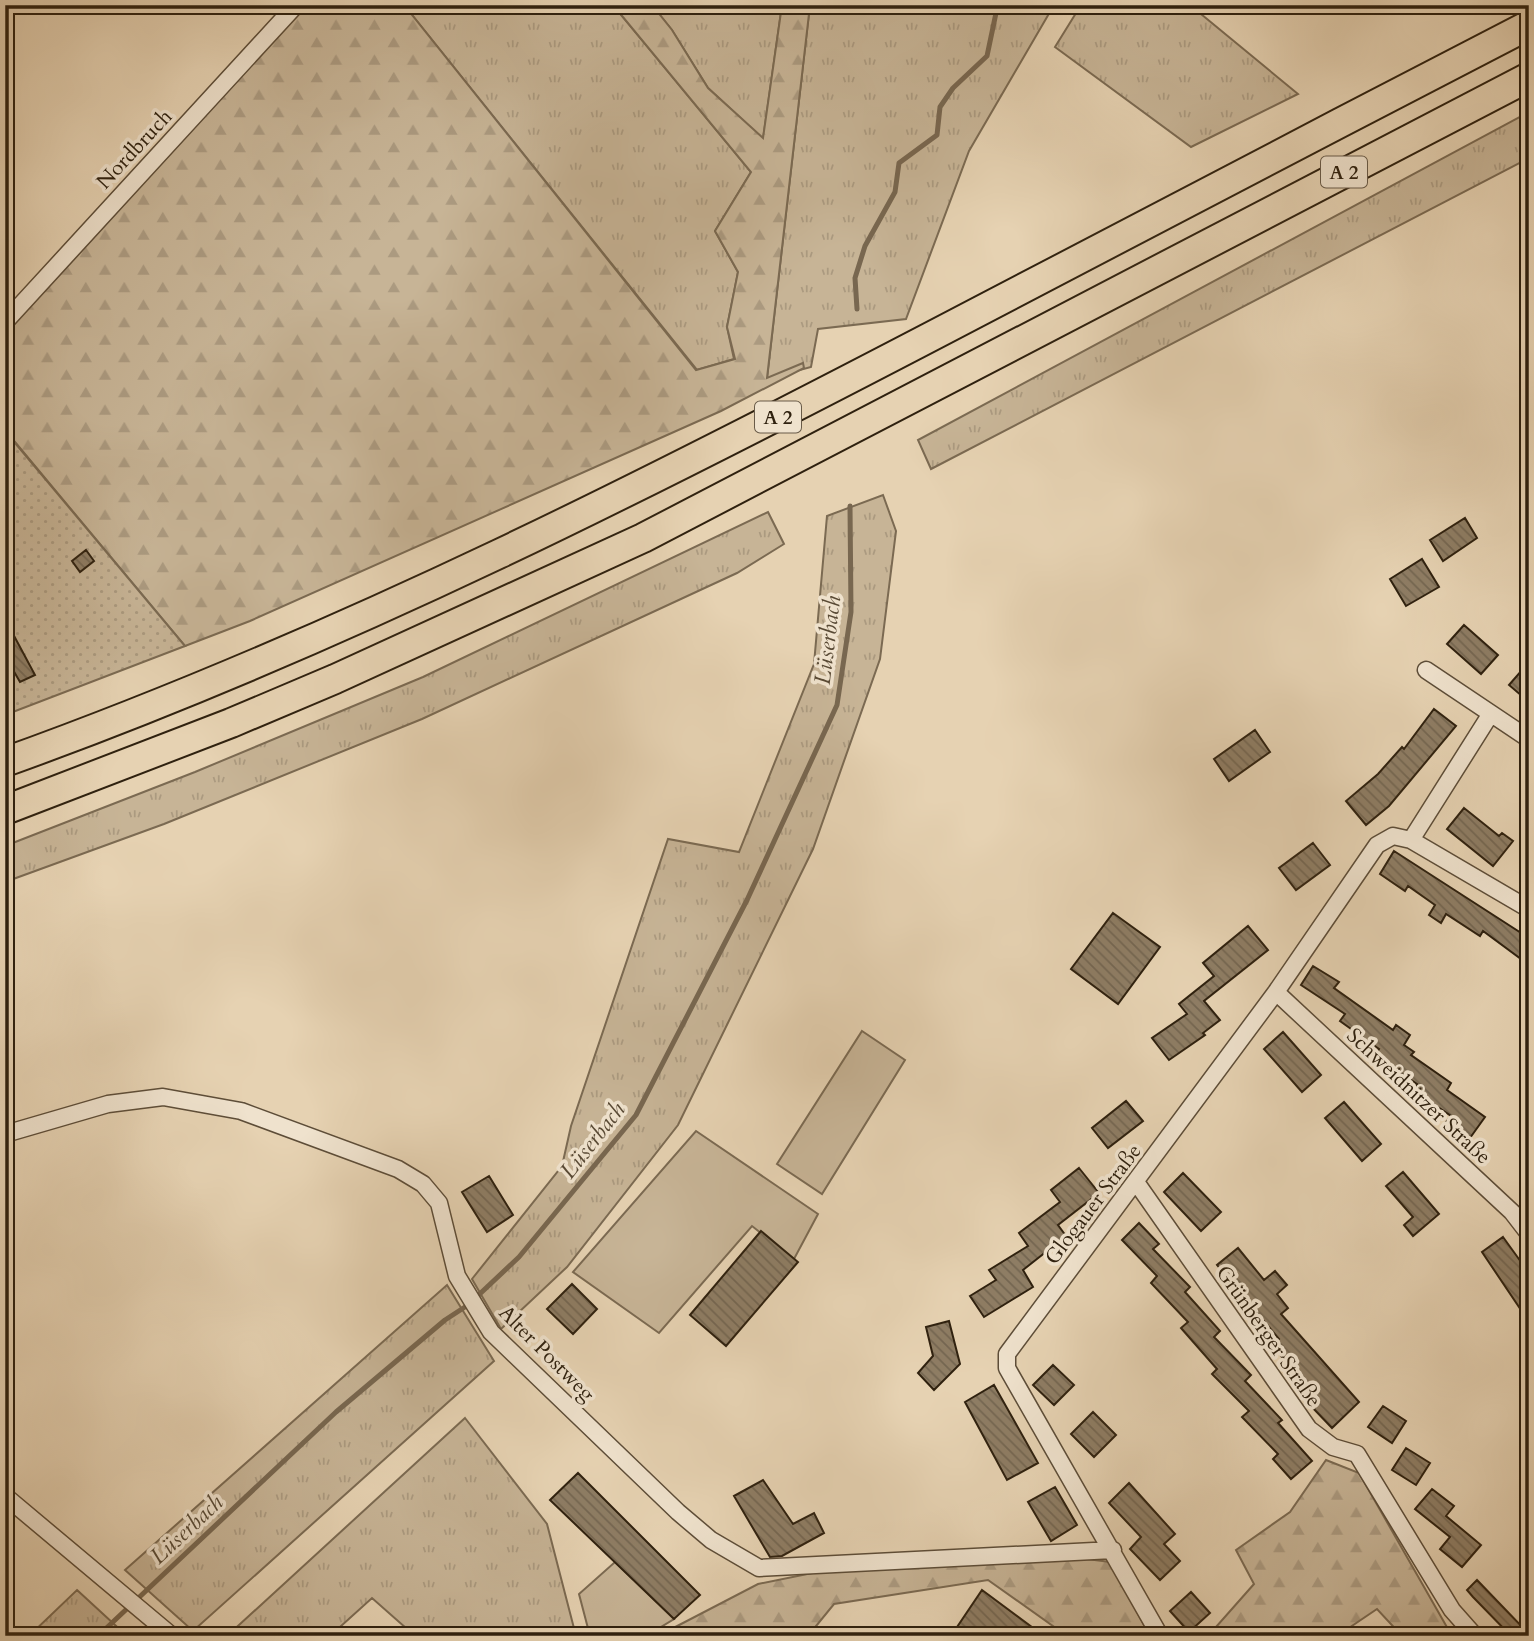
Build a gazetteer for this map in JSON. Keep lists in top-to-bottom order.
{
  "streets": {
    "highway": ["A 2"],
    "street": [
      "Nordbruch",
      "Schweidnitzer Straße",
      "Glogauer Straße",
      "Grünberger Straße",
      "Alter Postweg"
    ]
  },
  "crossings": [
    ["Schweidnitzer Straße", "Glogauer Straße"],
    ["Glogauer Straße", "Grünberger Straße"],
    ["Glogauer Straße", "Alter Postweg"]
  ],
  "water": ["Lüserbach"]
}
